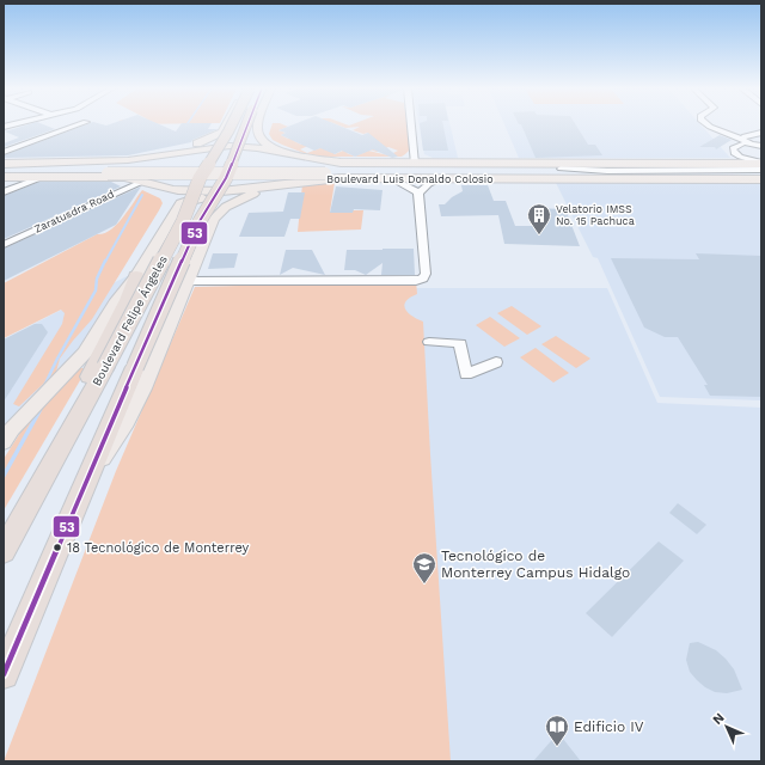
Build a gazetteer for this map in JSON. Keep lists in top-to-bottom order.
{
  "streets": {
    "highway": ["Boulevard Felipe Ángeles"],
    "main road": ["Boulevard Luis Donaldo Colosio"],
    "street": ["Zaratusdra Road"]
  },
  "crossings": [
    ["Boulevard Luis Donaldo Colosio", "Zaratusdra Road"]
  ],
  "places": {
    "building": ["Velatorio IMSS No. 15 Pachuca"],
    "other": ["18 Tecnológico de Monterrey"],
    "school or university": ["Tecnológico de Monterrey Campus Hidalgo"],
    "library": ["Edificio IV"]
  },
  "lines": ["transit line 53"],
  "north": "top left"
}
